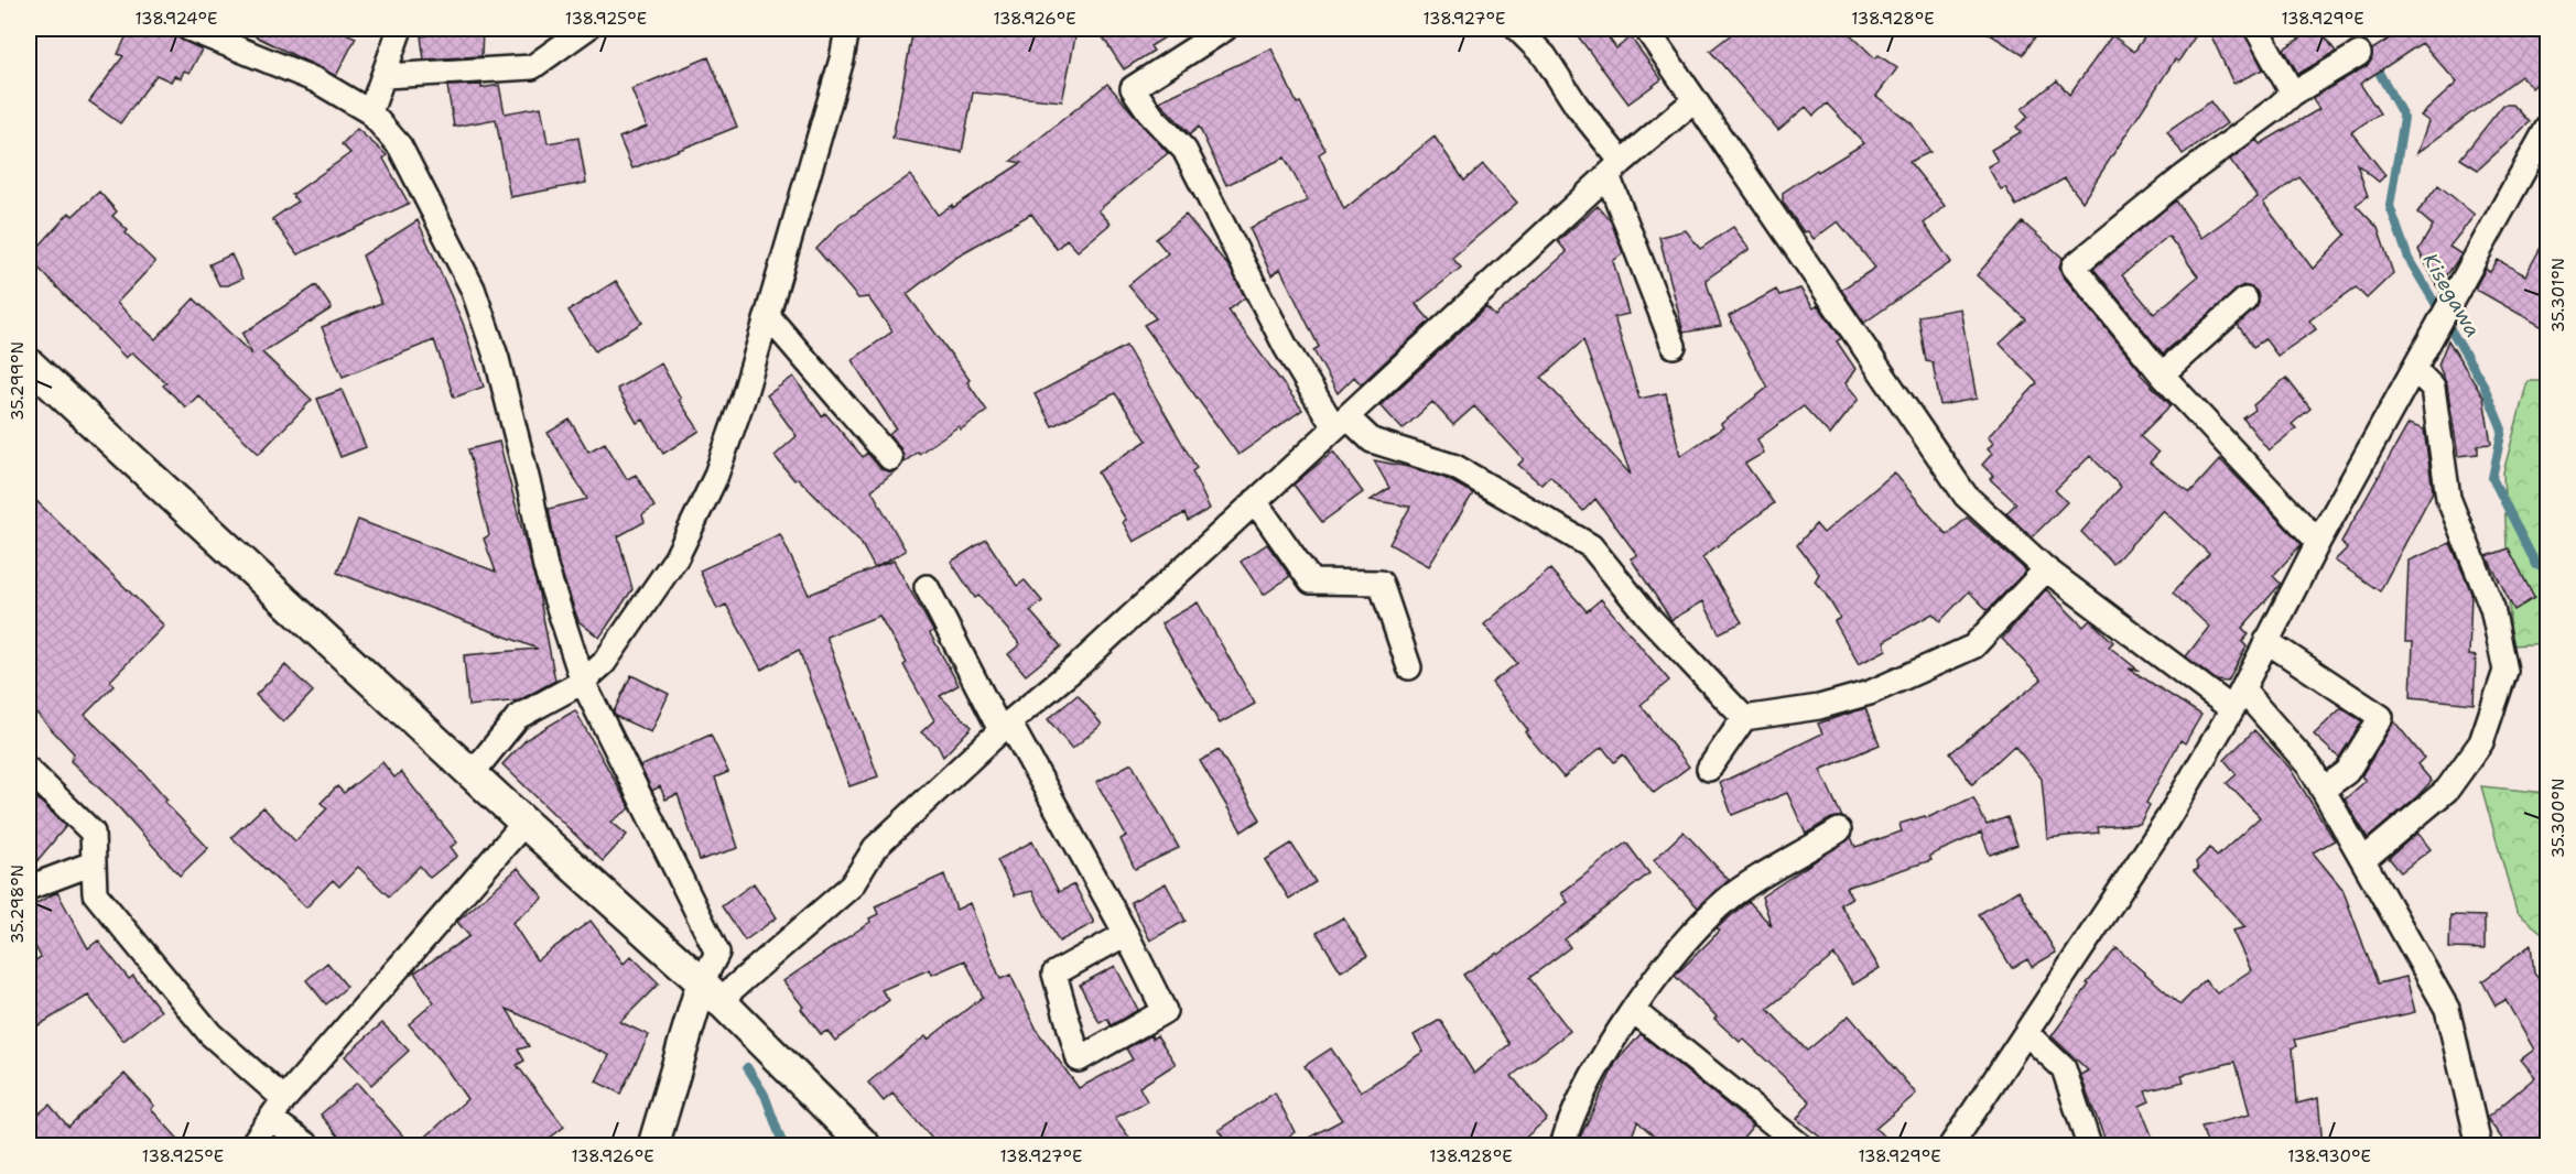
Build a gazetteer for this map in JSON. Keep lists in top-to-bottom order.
{
  "water": ["Kisegawa"],
  "coordinates": [
    "138.924°E",
    "138.925°E",
    "138.926°E",
    "138.927°E",
    "138.928°E",
    "138.929°E",
    "35.301°N",
    "35.299°N",
    "35.300°N",
    "35.298°N",
    "138.930°E"
  ]
}
